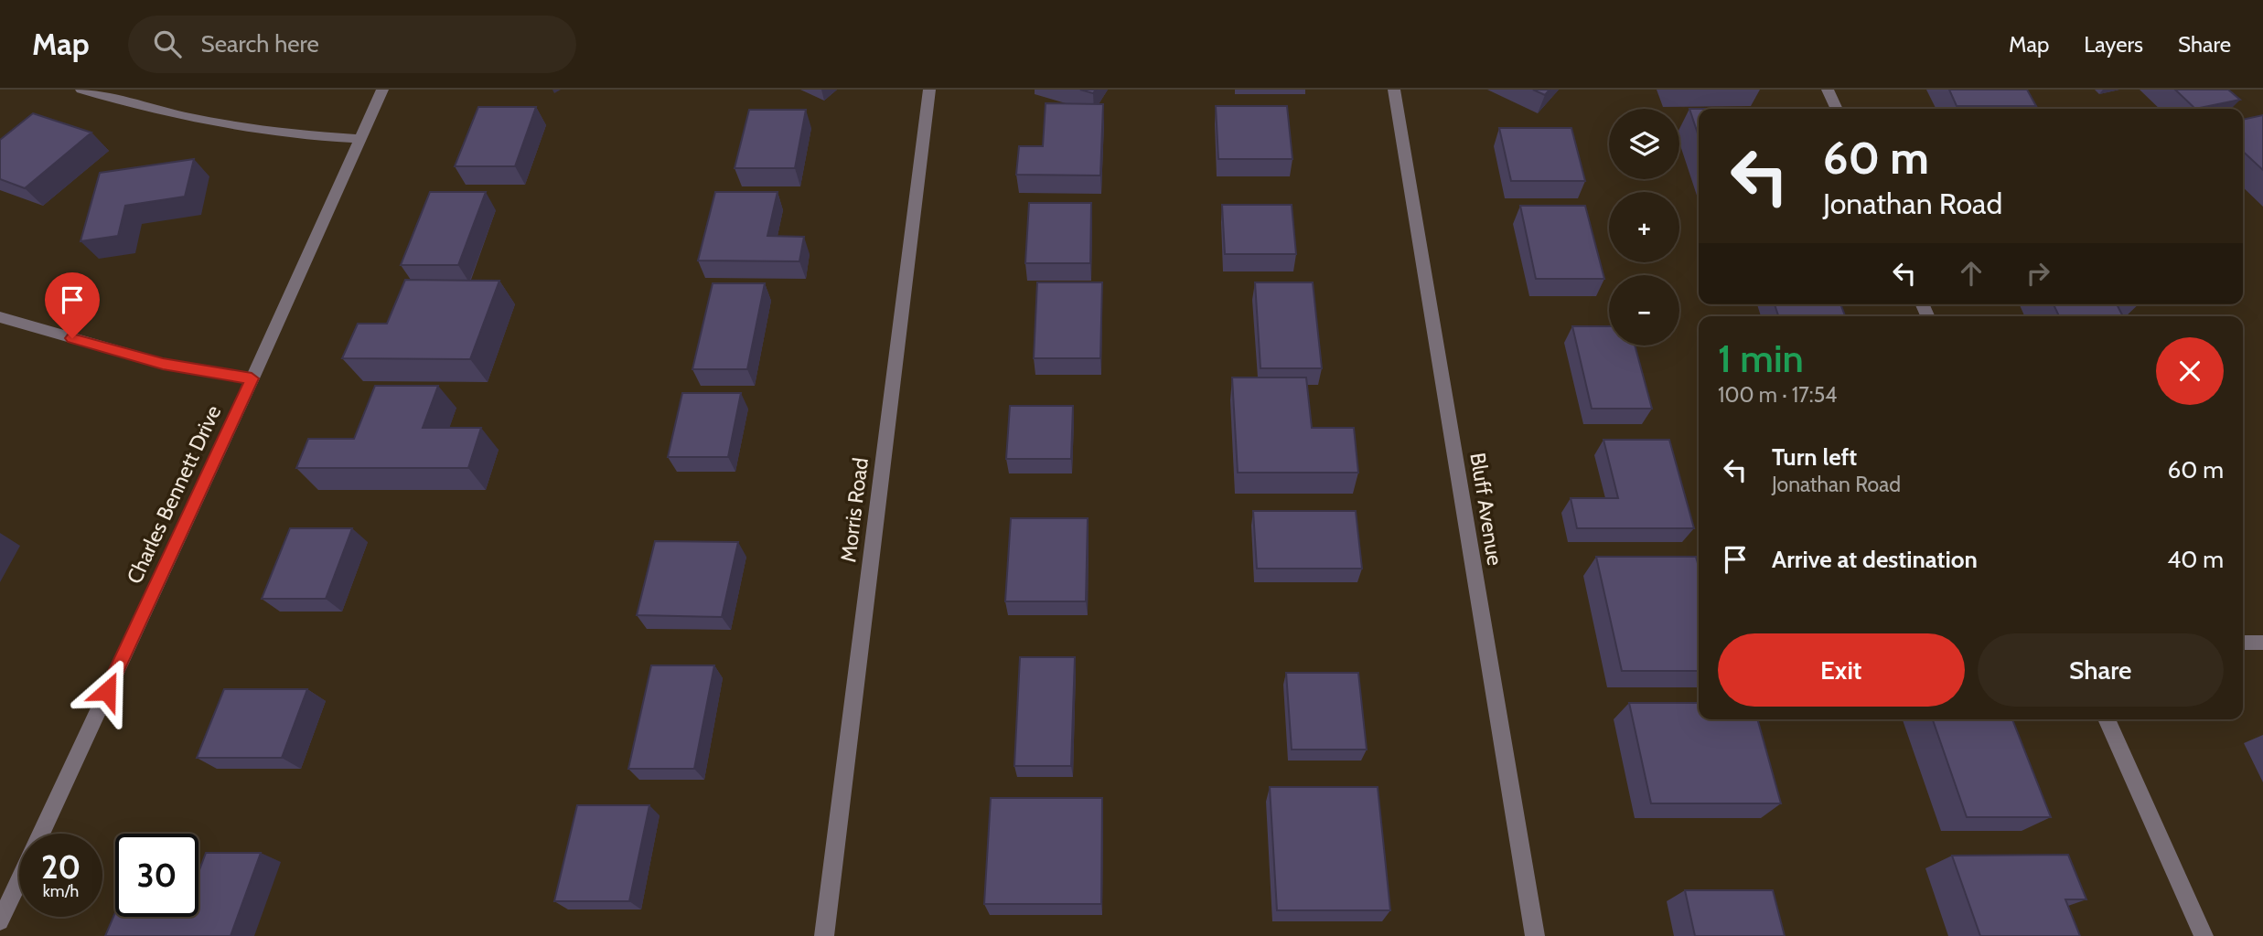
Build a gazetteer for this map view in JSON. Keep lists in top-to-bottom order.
{
  "streets": {
    "street": ["Charles Bennett Drive", "Bluff Avenue", "Morris Road"]
  },
  "page": {
    "header": "Map",
    "search": "Search here",
    "nav": ["Map", "Layers", "Share"],
    "map_buttons": ["+", "−"],
    "turn": ["60 m", "Jonathan Road"],
    "heading": ["1 min", "100 m · 17:54"],
    "list": [
      {
        "name": "Turn left",
        "note": "Jonathan Road",
        "value": "60 m"
      },
      {
        "name": "Arrive at destination",
        "value": "40 m"
      }
    ],
    "buttons": ["Exit", "Share"],
    "speed": "20 km/h",
    "limit": "30"
  }
}
